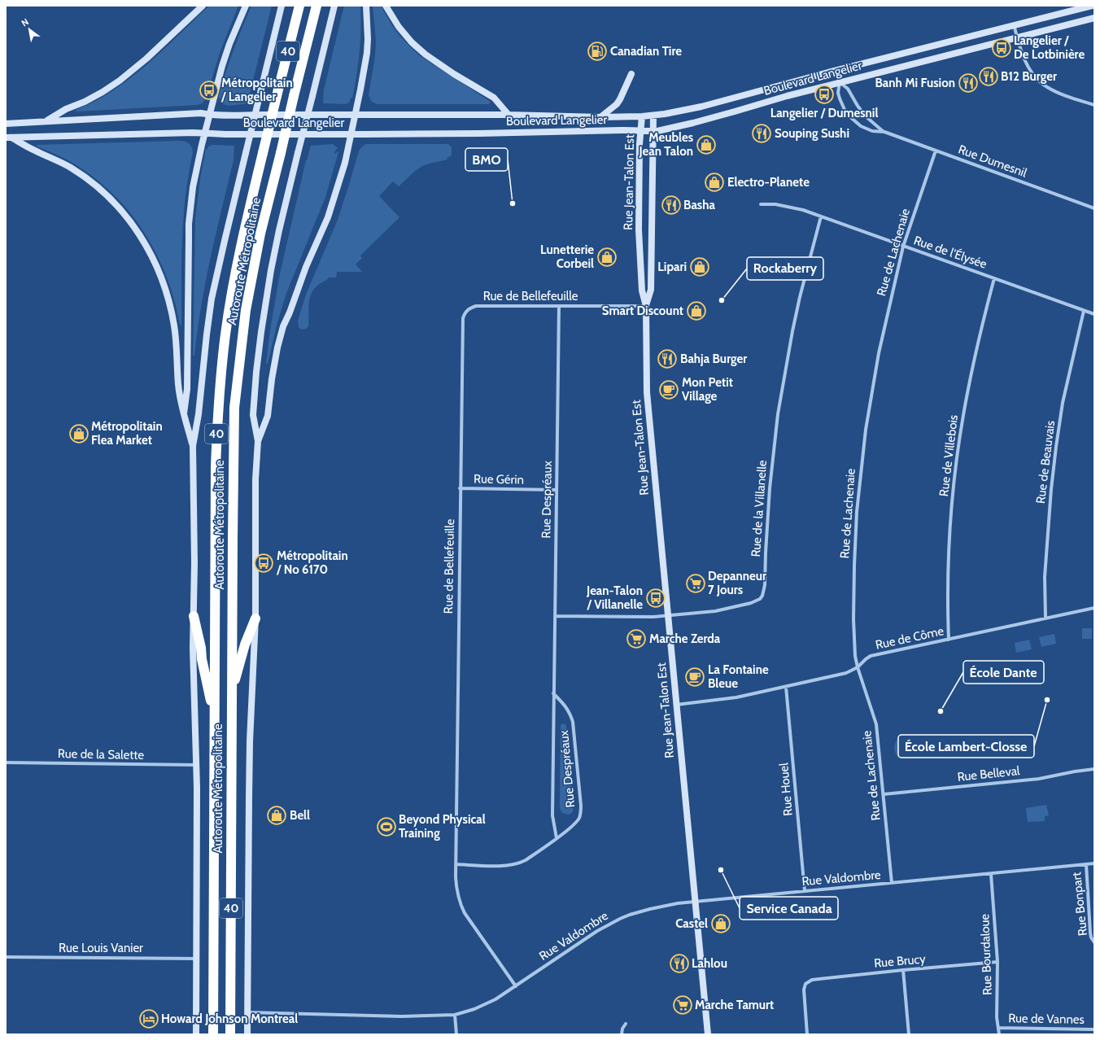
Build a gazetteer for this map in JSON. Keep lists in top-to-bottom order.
{
  "streets": {
    "highway": ["40", "Autoroute Métropolitaine"],
    "main road": ["Boulevard Langelier", "Rue Jean-Talon Est"],
    "street": [
      "Rue Dumesnil",
      "Rue de Lachenaie",
      "Rue de l'Élysée",
      "Rue de Bellefeuille",
      "Rue de Villebois",
      "Rue de Beauvais",
      "Rue Gérin",
      "Rue Despréaux",
      "Rue de la Villanelle",
      "Rue de Côme",
      "Rue de la Salette",
      "Rue Belleval",
      "Rue Houel",
      "Rue Valdombre",
      "Rue Bonpart",
      "Rue Louis Vanier",
      "Rue Bourdaloue",
      "Rue Brucy",
      "Rue de Vannes"
    ]
  },
  "crossings": [
    ["Boulevard Langelier", "Rue Dumesnil"],
    ["Boulevard Langelier", "Rue Jean-Talon Est"],
    ["Rue Dumesnil", "Rue de Lachenaie"],
    ["Rue Jean-Talon Est", "Rue de Bellefeuille"],
    ["Rue Jean-Talon Est", "Rue de la Villanelle"],
    ["Rue Jean-Talon Est", "Rue de Côme"],
    ["Rue Jean-Talon Est", "Rue Valdombre"],
    ["Rue de Lachenaie", "Rue de l'Élysée"],
    ["Rue de Lachenaie", "Rue de Côme"],
    ["Rue de Lachenaie", "Rue Belleval"],
    ["Rue de Lachenaie", "Rue Valdombre"],
    ["Rue de l'Élysée", "Rue de Villebois"],
    ["Rue de l'Élysée", "Rue de Beauvais"],
    ["Rue de l'Élysée", "Rue de la Villanelle"],
    ["Rue de Bellefeuille", "Rue Gérin"],
    ["Rue de Bellefeuille", "Rue Despréaux"],
    ["Rue de Bellefeuille", "Rue Valdombre"],
    ["Rue de Villebois", "Rue de Côme"],
    ["Rue de Beauvais", "Rue de Côme"],
    ["Rue Gérin", "Rue Despréaux"],
    ["Rue Despréaux", "Rue de la Villanelle"],
    ["Rue de Côme", "Rue Houel"],
    ["Rue Houel", "Rue Valdombre"],
    ["Rue Valdombre", "Rue Bonpart"],
    ["Rue Valdombre", "Rue Bourdaloue"],
    ["Rue Bourdaloue", "Rue Brucy"],
    ["Rue Bourdaloue", "Rue de Vannes"]
  ],
  "places": {
    "bus stop": [
      "Langelier / De Lotbinière",
      "Métropolitain / Langelier",
      "Langelier / Dumesnil",
      "Métropolitain / No 6170",
      "Jean-Talon / Villanelle"
    ],
    "fuel station": ["Canadian Tire"],
    "restaurant": [
      "B12 Burger",
      "Banh Mi Fusion",
      "Souping Sushi",
      "Basha",
      "Bahja Burger",
      "Lahlou"
    ],
    "shop": [
      "Meubles Jean Talon",
      "Electro-Planete",
      "Lunetterie Corbeil",
      "Lipari",
      "Smart Discount",
      "Métropolitain Flea Market",
      "Bell",
      "Castel"
    ],
    "other": [
      "BMO",
      "Rockaberry",
      "École Lambert-Closse",
      "École Dante",
      "Service Canada"
    ],
    "cafe": ["Mon Petit Village", "La Fontaine Bleue"],
    "supermarket": ["Depanneur 7 Jours", "Marche Zerda", "Marche Tamurt"],
    "sports": ["Beyond Physical Training"],
    "hotel": ["Howard Johnson Montreal"]
  },
  "north": "top left"
}
